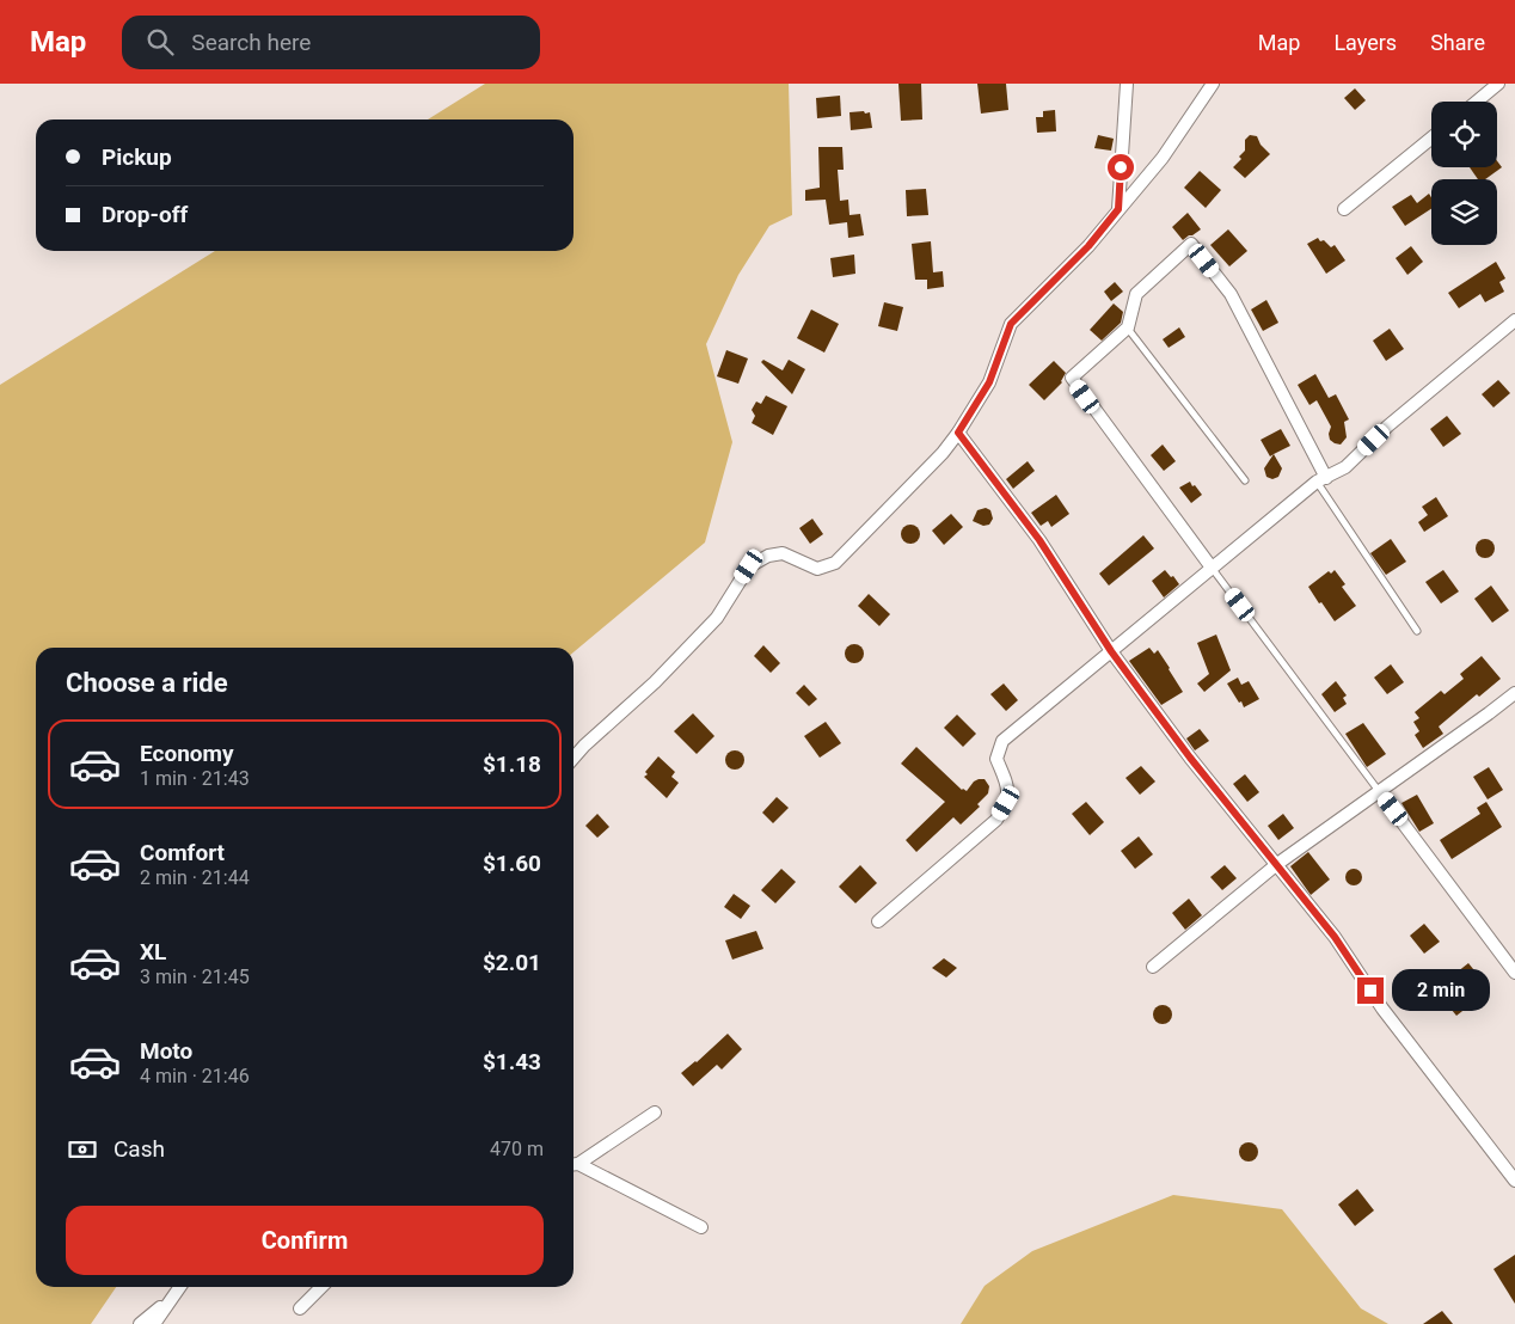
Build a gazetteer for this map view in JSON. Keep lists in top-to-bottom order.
{
  "page": {
    "header": "Map",
    "search": "Search here",
    "nav": ["Map", "Layers", "Share"],
    "banner": ["Pickup", "Drop-off"],
    "heading": "Choose a ride",
    "list": [
      {
        "name": "Economy",
        "note": "1 min · 21:43",
        "value": "$1.18"
      },
      {
        "name": "Comfort",
        "note": "2 min · 21:44",
        "value": "$1.60"
      },
      {
        "name": "XL",
        "note": "3 min · 21:45",
        "value": "$2.01"
      },
      {
        "name": "Moto",
        "note": "4 min · 21:46",
        "value": "$1.43"
      }
    ],
    "bubble": "2 min",
    "pay": ["Cash", "470 m"],
    "buttons": "Confirm"
  }
}
